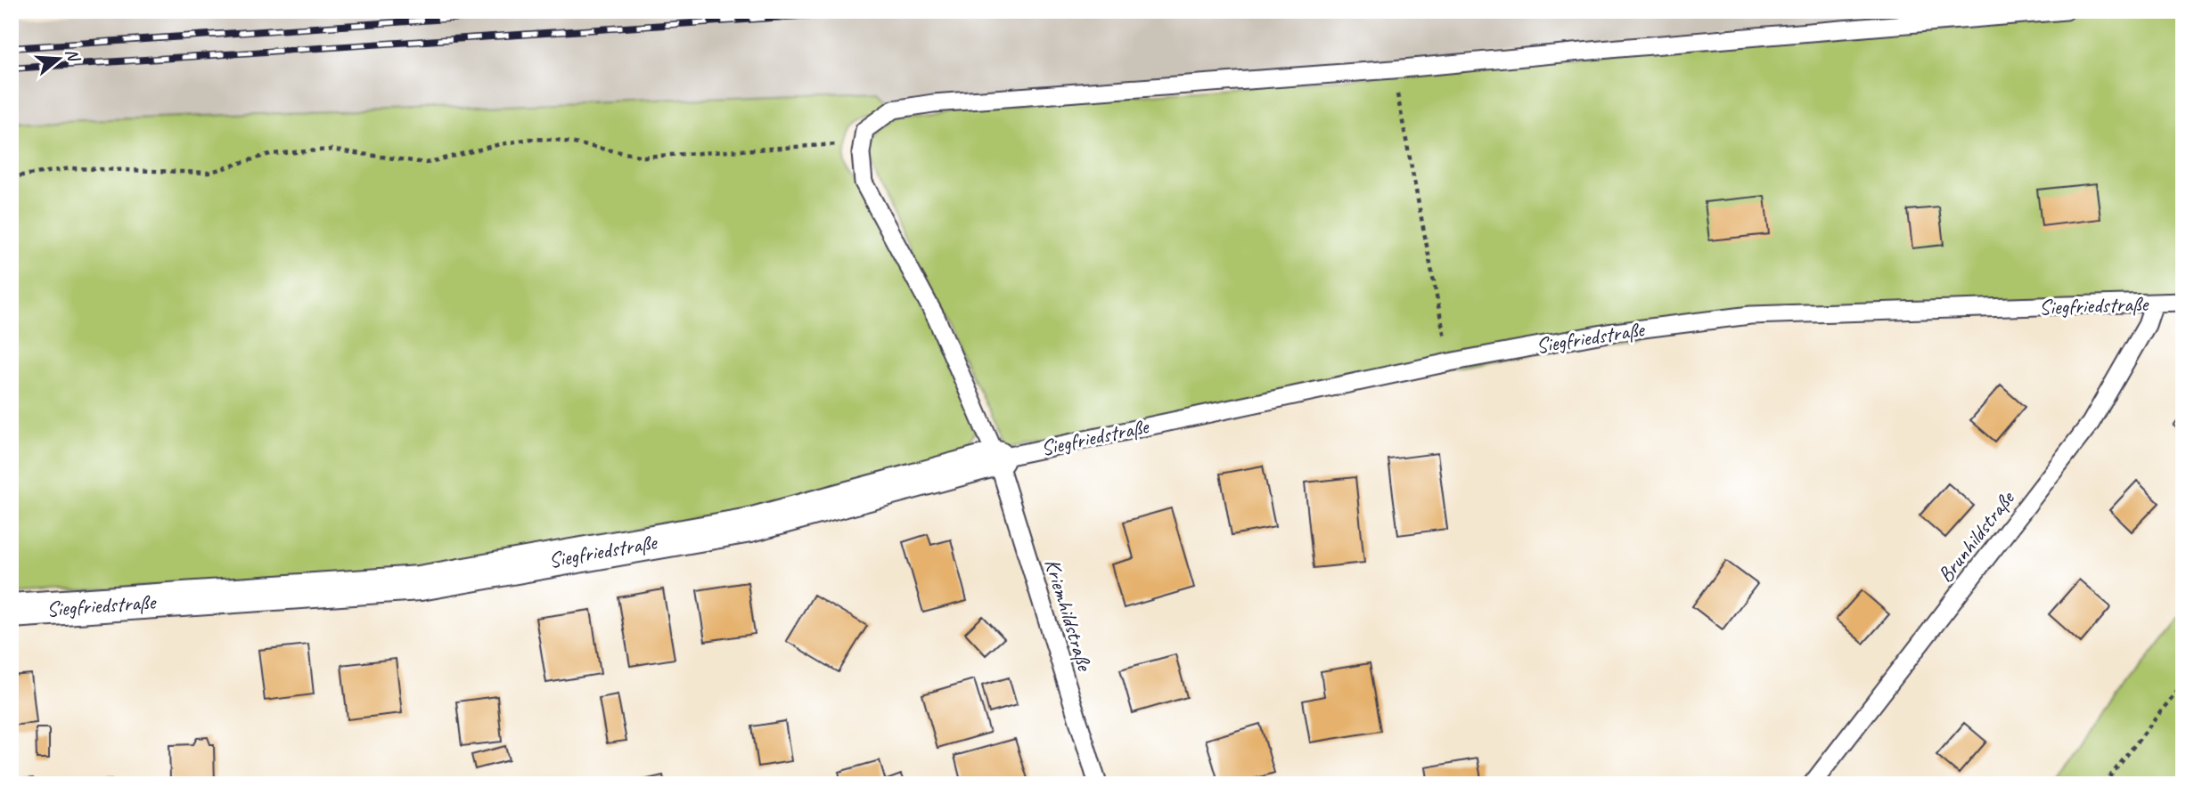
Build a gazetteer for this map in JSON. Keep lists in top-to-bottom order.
{
  "streets": {
    "street": ["Siegfriedstraße"],
    "lane": ["Brunhildstraße", "Kriemhildstraße"]
  },
  "crossings": [
    ["Siegfriedstraße", "Brunhildstraße"],
    ["Siegfriedstraße", "Kriemhildstraße"]
  ],
  "north": "right"
}
